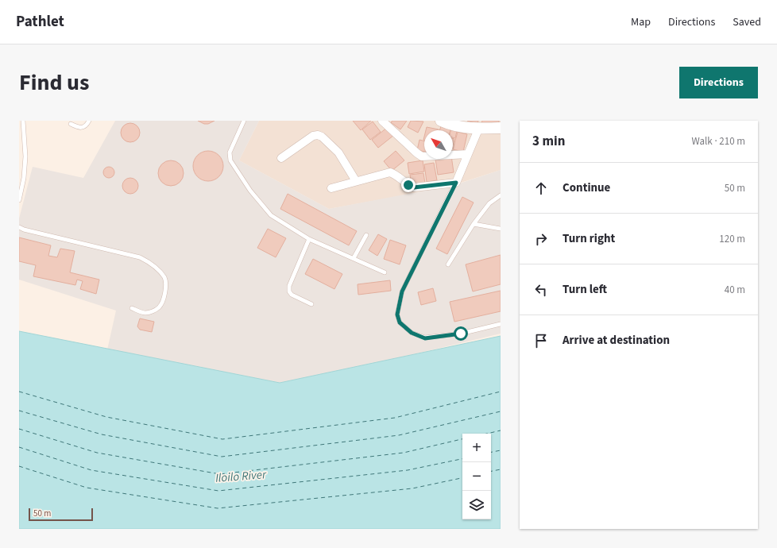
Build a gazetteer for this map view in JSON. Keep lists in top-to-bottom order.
{
  "water": ["Iloilo River"],
  "scale_bar": "50 m",
  "north": "top left",
  "page": {
    "header": "Pathlet",
    "nav": ["Map", "Directions", "Saved"],
    "title": "Find us",
    "buttons": "Directions",
    "heading": ["3 min", "Walk · 210 m"],
    "list": [
      ["Continue", "50 m"],
      ["Turn right", "120 m"],
      ["Turn left", "40 m"],
      "Arrive at destination"
    ],
    "map_buttons": ["+", "−"],
    "scale": "50 m"
  }
}
